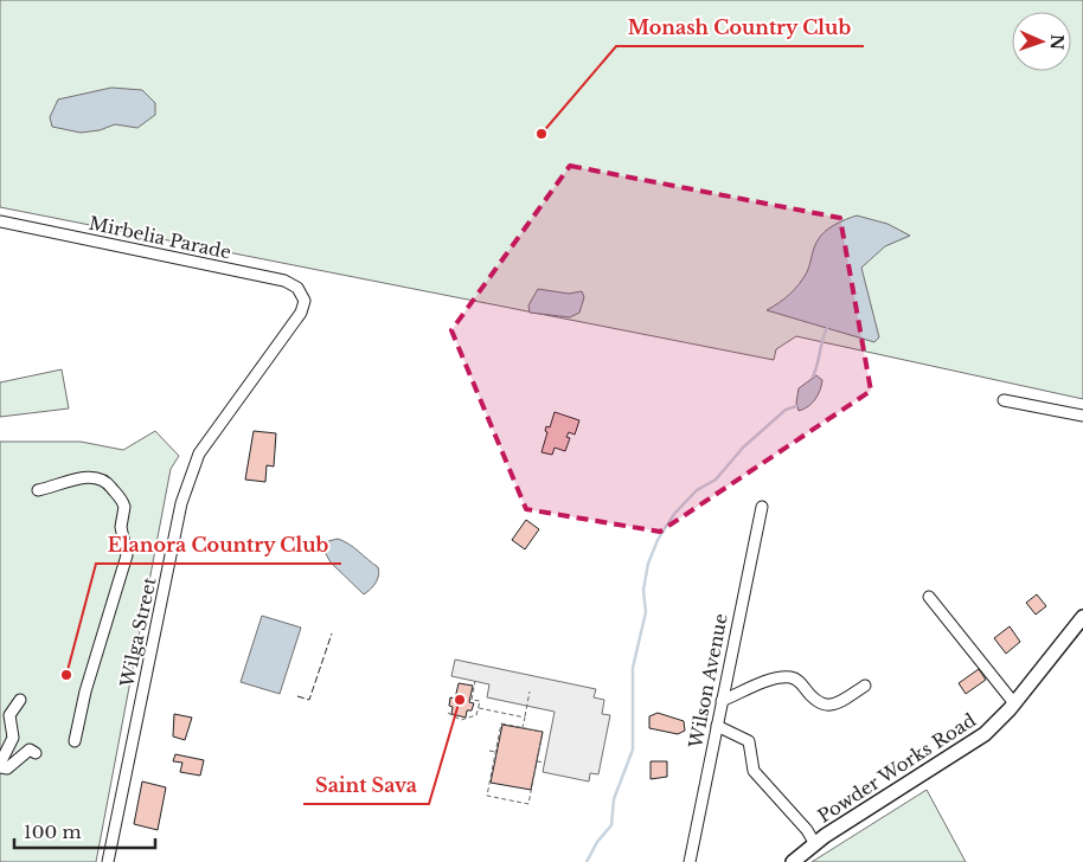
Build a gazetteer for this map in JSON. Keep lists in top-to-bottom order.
{
  "streets": {
    "main road": ["Powder Works Road"],
    "street": ["Mirbelia Parade", "Wilga Street", "Wilson Avenue"]
  },
  "crossings": [
    ["Mirbelia Parade", "Wilga Street"]
  ],
  "places": ["Monash Country Club", "Elanora Country Club", "Saint Sava"],
  "scale_bar": "100 m",
  "north": "right"
}
